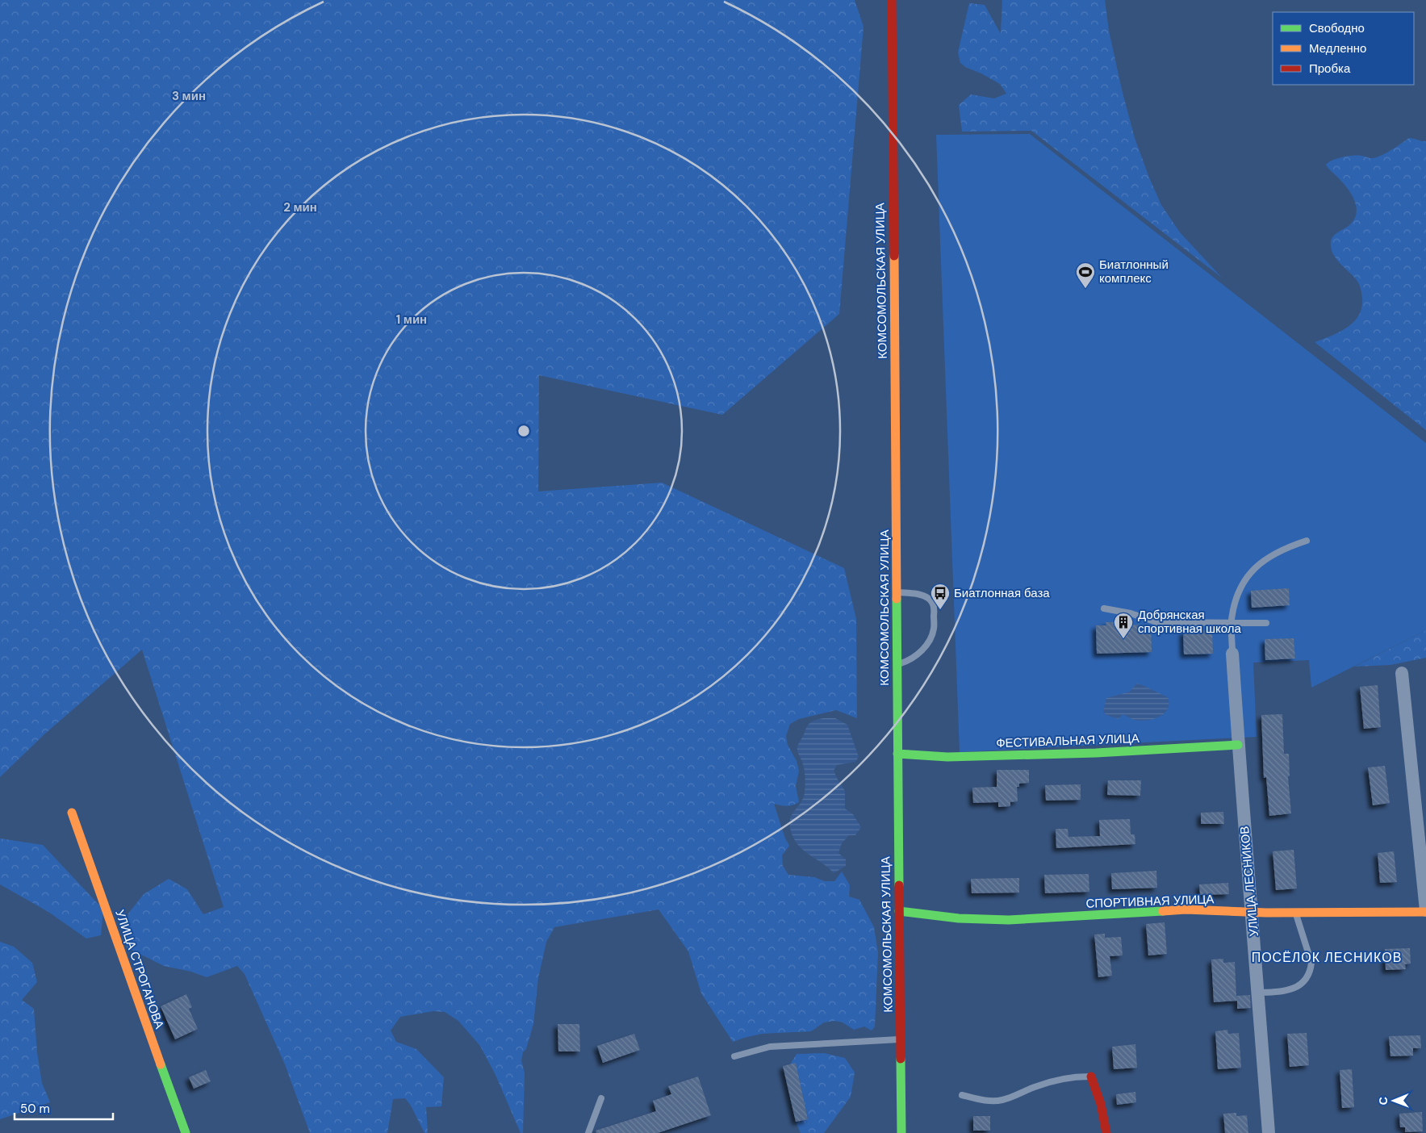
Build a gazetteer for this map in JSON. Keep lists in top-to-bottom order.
{
  "streets": {
    "street": [
      "КОМСОМОЛЬСКАЯ УЛИЦА",
      "ФЕСТИВАЛЬНАЯ УЛИЦА",
      "УЛИЦА ЛЕСНИКОВ",
      "СПОРТИВНАЯ УЛИЦА",
      "УЛИЦА СТРОГАНОВА"
    ]
  },
  "crossings": [
    ["КОМСОМОЛЬСКАЯ УЛИЦА", "ФЕСТИВАЛЬНАЯ УЛИЦА"],
    ["КОМСОМОЛЬСКАЯ УЛИЦА", "СПОРТИВНАЯ УЛИЦА"],
    ["ФЕСТИВАЛЬНАЯ УЛИЦА", "УЛИЦА ЛЕСНИКОВ"],
    ["УЛИЦА ЛЕСНИКОВ", "СПОРТИВНАЯ УЛИЦА"]
  ],
  "districts": ["ПОСЁЛОК ЛЕСНИКОВ"],
  "places": {
    "sports": ["Биатлонный комплекс"],
    "bus stop": ["Биатлонная база"],
    "building": ["Добрянская спортивная школа"]
  },
  "legend": ["Свободно", "Медленно", "Пробка"],
  "scale_bar": "50 m",
  "north": "left",
  "rings": ["3 мин", "2 мин", "1 мин"]
}
